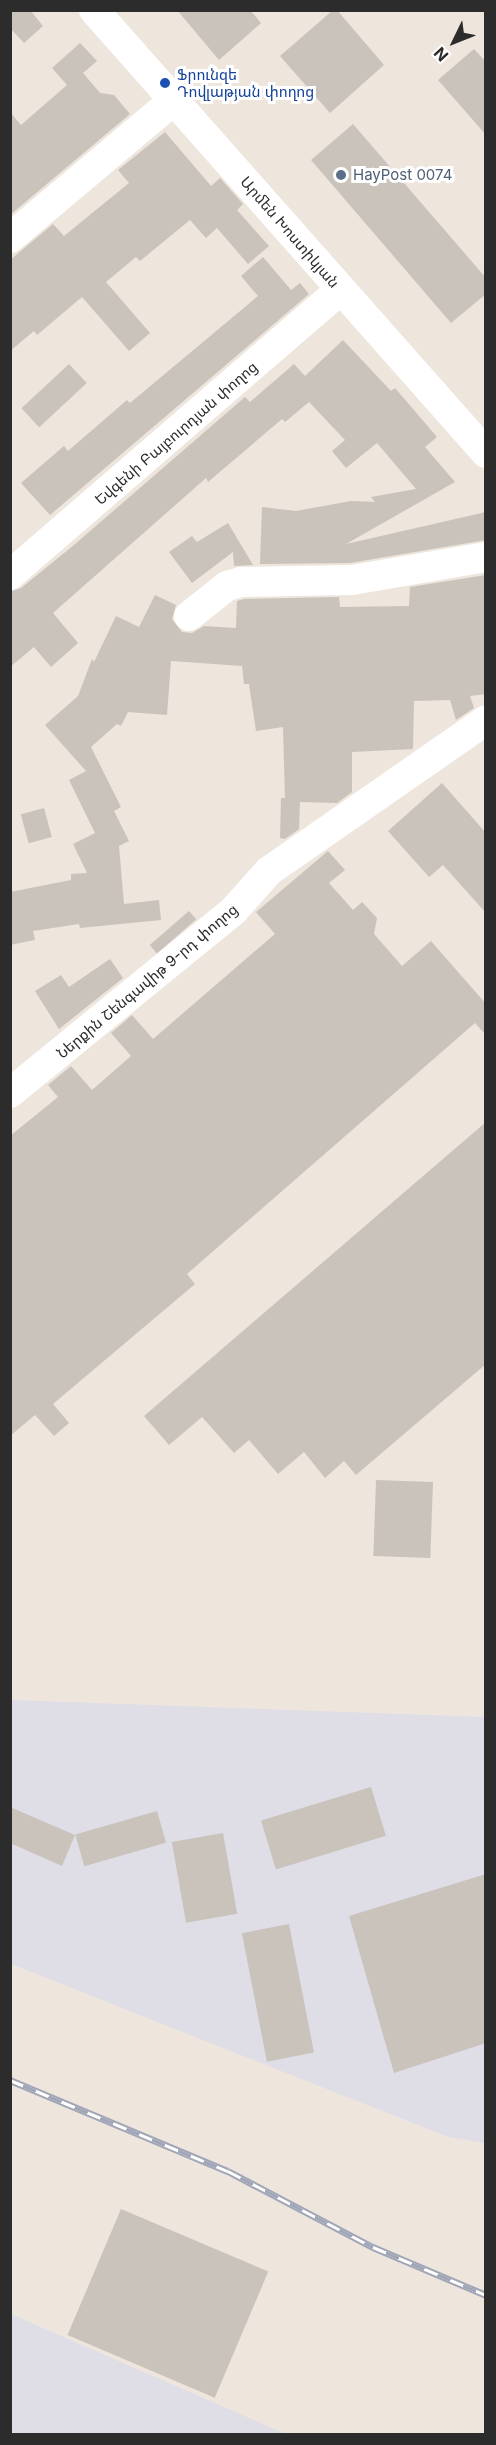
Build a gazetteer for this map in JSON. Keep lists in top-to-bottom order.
{
  "streets": {
    "street": ["Արմեն Խոստիկյան", "Եվգենի Բայբուրդյան փողոց", "Ներքին Շենգավիթ 9-րդ փողոց"]
  },
  "crossings": [
    ["Արմեն Խոստիկյան", "Եվգենի Բայբուրդյան փողոց"]
  ],
  "places": ["Ֆրունզե Դովլաթյան փողոց", "HayPost 0074"],
  "north": "bottom left"
}
